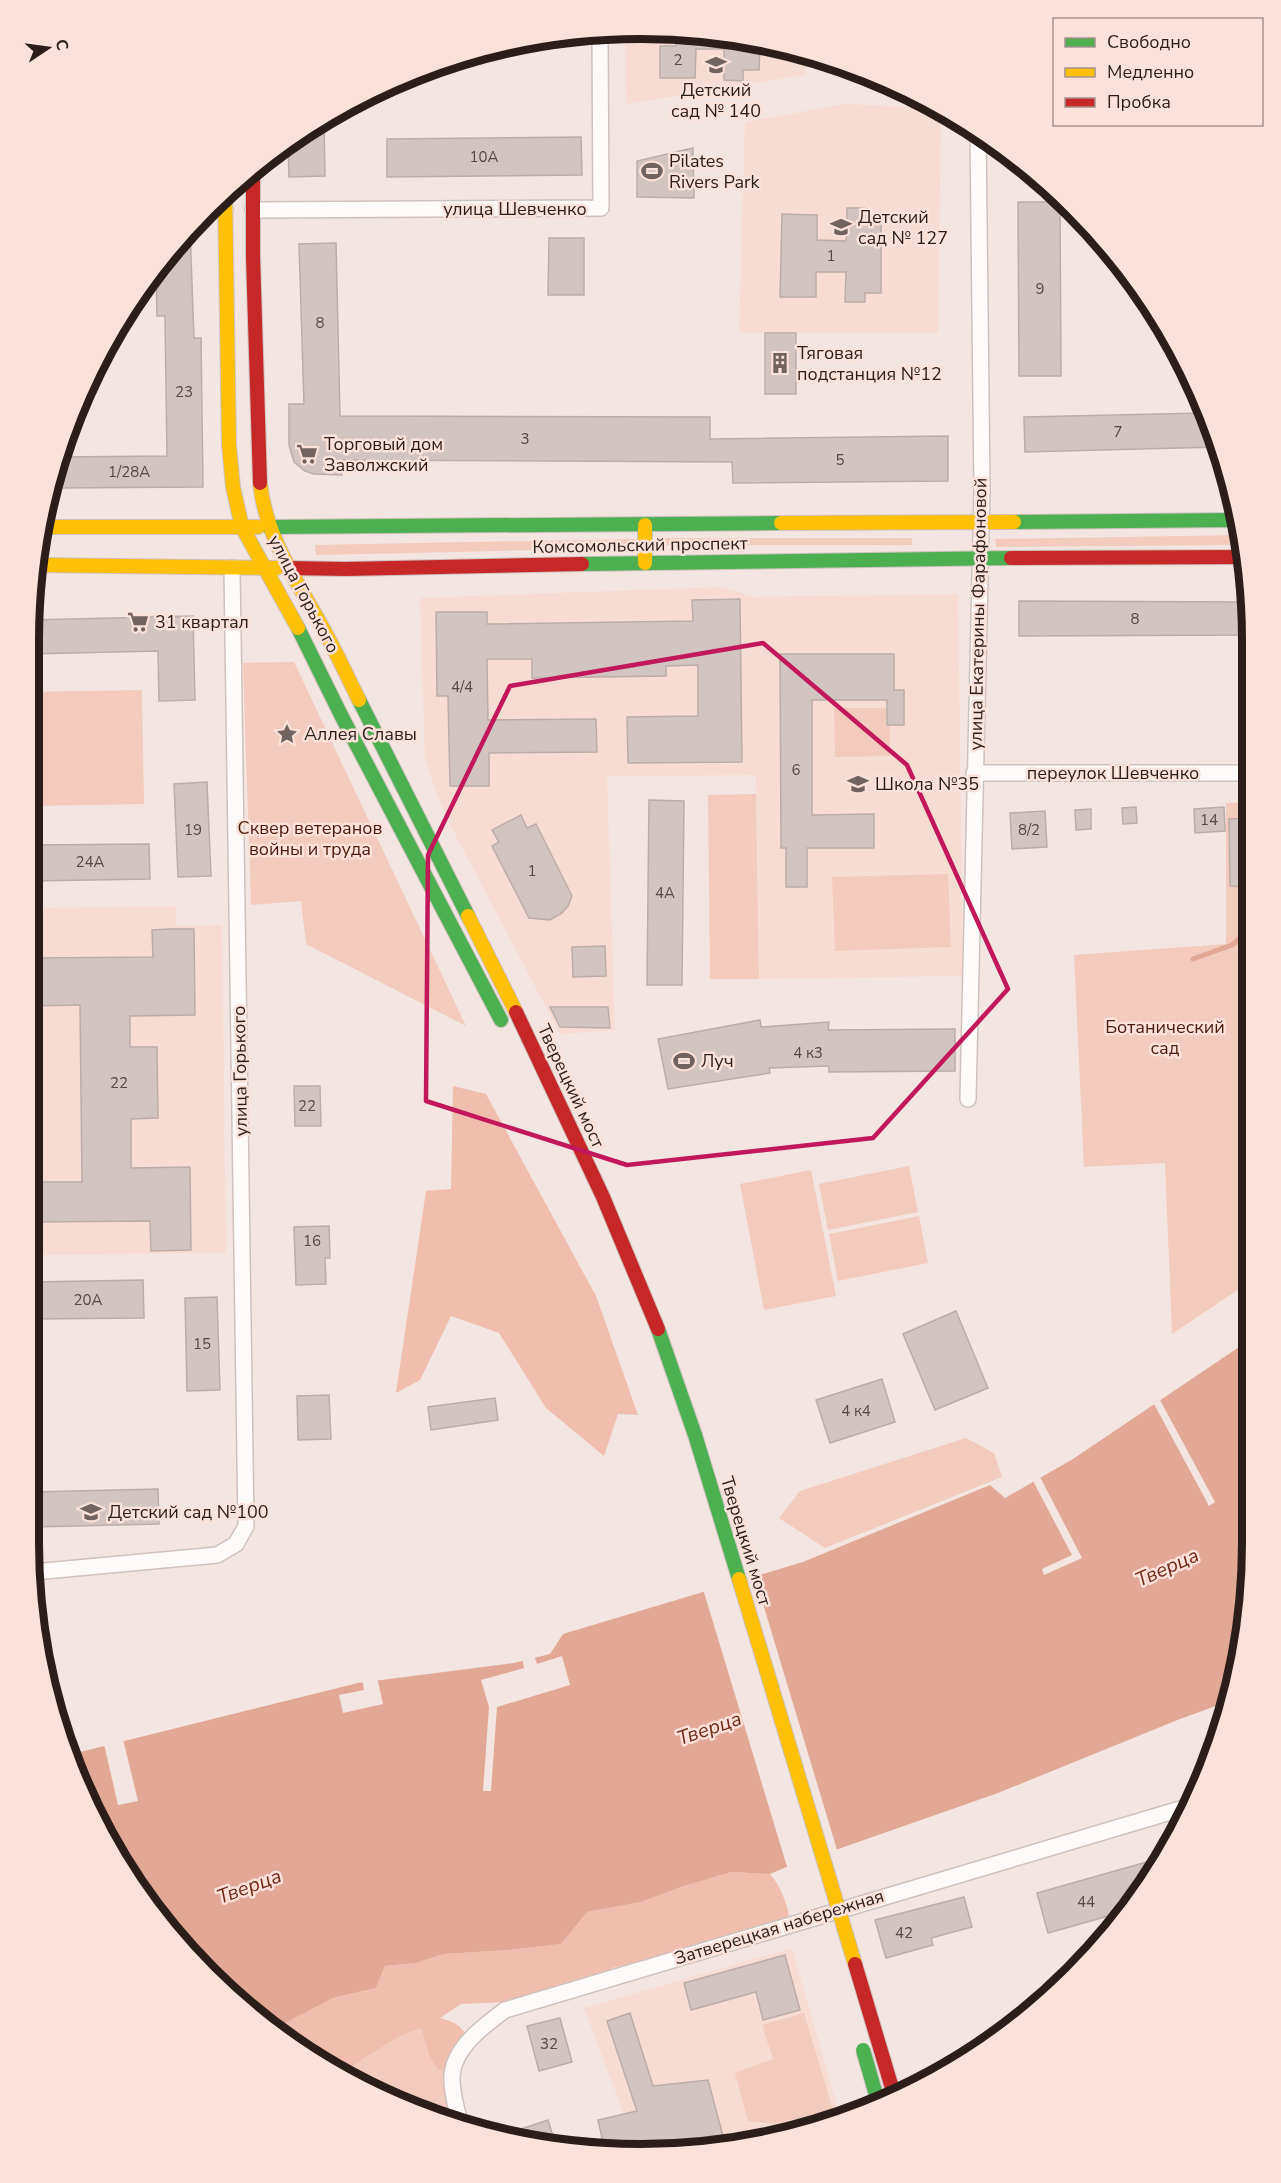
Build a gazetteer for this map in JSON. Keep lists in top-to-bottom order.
{
  "streets": {
    "main road": ["Комсомольский проспект", "улица Горького", "Тверецкий мост"],
    "street": [
      "улица Шевченко",
      "улица Екатерины Фарафоновой",
      "переулок Шевченко",
      "Затверецкая набережная"
    ]
  },
  "crossings": [
    ["улица Шевченко", "улица Горького"],
    ["Комсомольский проспект", "улица Горького"],
    ["Комсомольский проспект", "улица Екатерины Фарафоновой"],
    ["улица Горького", "Тверецкий мост"],
    ["улица Екатерины Фарафоновой", "переулок Шевченко"]
  ],
  "water": ["Тверца"],
  "parks": ["Сквер ветеранов войны и труда", "Ботанический сад"],
  "places": {
    "school or university": [
      "Детский сад № 140",
      "Детский сад № 127",
      "Школа №35",
      "Детский сад №100"
    ],
    "sports": ["Pilates Rivers Park", "Луч"],
    "building": ["Тяговая подстанция №12"],
    "supermarket": ["Торговый дом Заволжский", "31 квартал"],
    "place": ["Аллея Славы"]
  },
  "house_numbers": [
    "2",
    "10А",
    "1",
    "9",
    "8",
    "23",
    "7",
    "3",
    "5",
    "1/28А",
    "8",
    "4/4",
    "6",
    "14",
    "19",
    "8/2",
    "24А",
    "1",
    "4А",
    "4 к3",
    "22",
    "22",
    "16",
    "20А",
    "15",
    "4 к4",
    "44",
    "42",
    "32"
  ],
  "legend": ["Свободно", "Медленно", "Пробка"],
  "north": "right"
}
